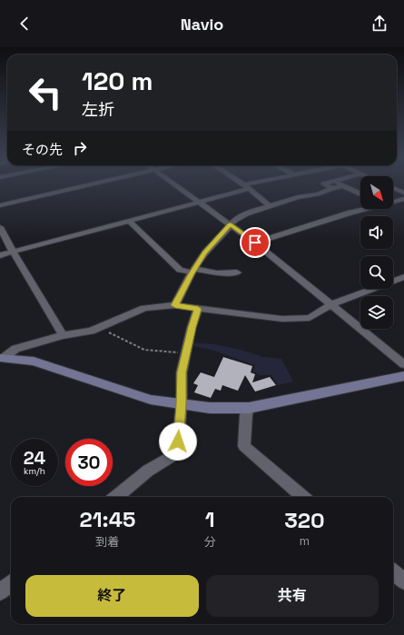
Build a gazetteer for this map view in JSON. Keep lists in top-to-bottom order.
{
  "north": "bottom right",
  "page": {
    "header": "Navio",
    "turn": ["120 m", "左折"],
    "then": "その先",
    "speed": "24 km/h",
    "limit": "30",
    "eta": [
      "21:45",
      "到着",
      "1",
      "分",
      "320",
      "m"
    ],
    "buttons": ["終了", "共有"]
  }
}
